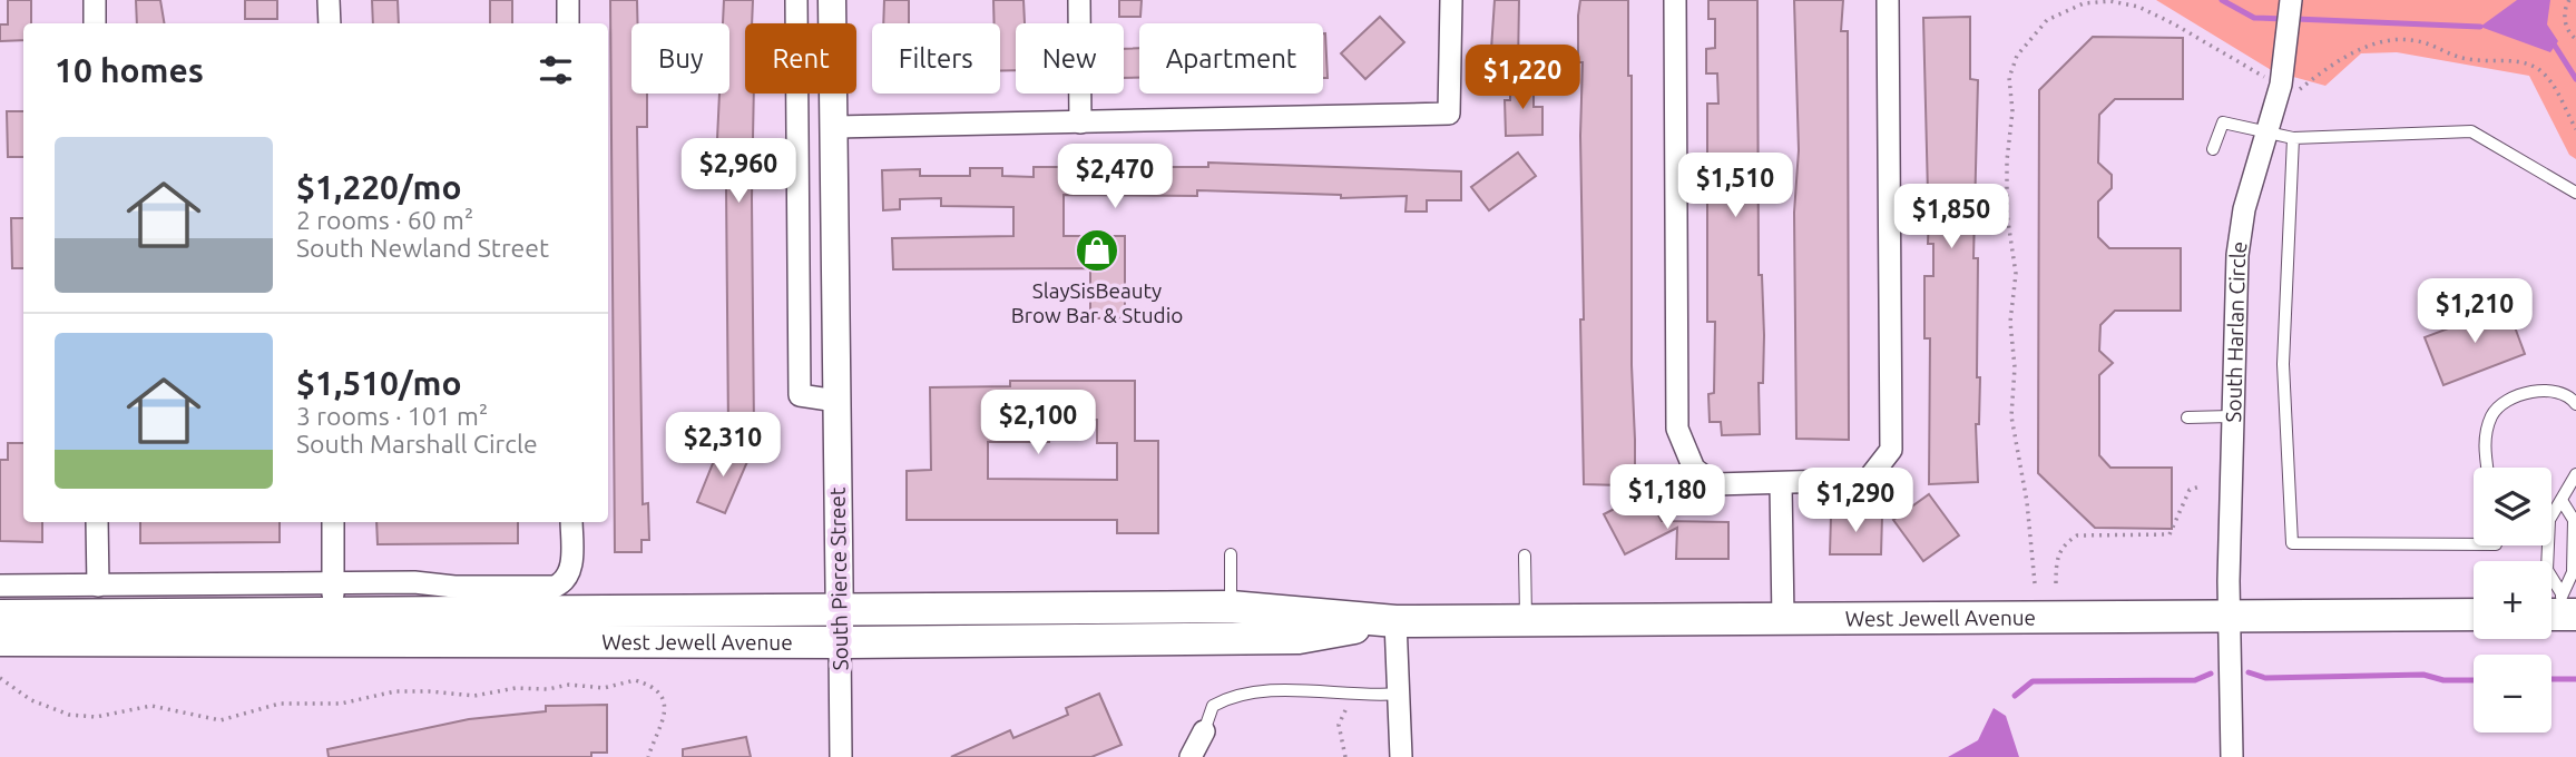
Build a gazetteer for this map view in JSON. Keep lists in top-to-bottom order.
{
  "streets": {
    "main road": ["West Jewell Avenue"],
    "street": ["South Harlan Circle", "South Pierce Street"]
  },
  "crossings": [
    ["South Harlan Circle", "West Jewell Avenue"],
    ["South Pierce Street", "West Jewell Avenue"]
  ],
  "places": {
    "shop": ["SlaySisBeauty Brow Bar & Studio"]
  },
  "page": {
    "chip": [
      "Buy",
      "Rent",
      "Filters",
      "New",
      "Apartment"
    ],
    "heading": "10 homes",
    "price": [
      "$1,220",
      "$2,960",
      "$2,470",
      "$1,510",
      "$1,850",
      "$1,210",
      "$2,100",
      "$2,310",
      "$1,180",
      "$1,290"
    ],
    "list": [
      {
        "name": "$1,220/mo",
        "note": "2 rooms · 60 m² · South Newland Street"
      },
      {
        "name": "$1,510/mo",
        "note": "3 rooms · 101 m² · South Marshall Circle"
      }
    ],
    "map_buttons": ["+", "−"]
  }
}
